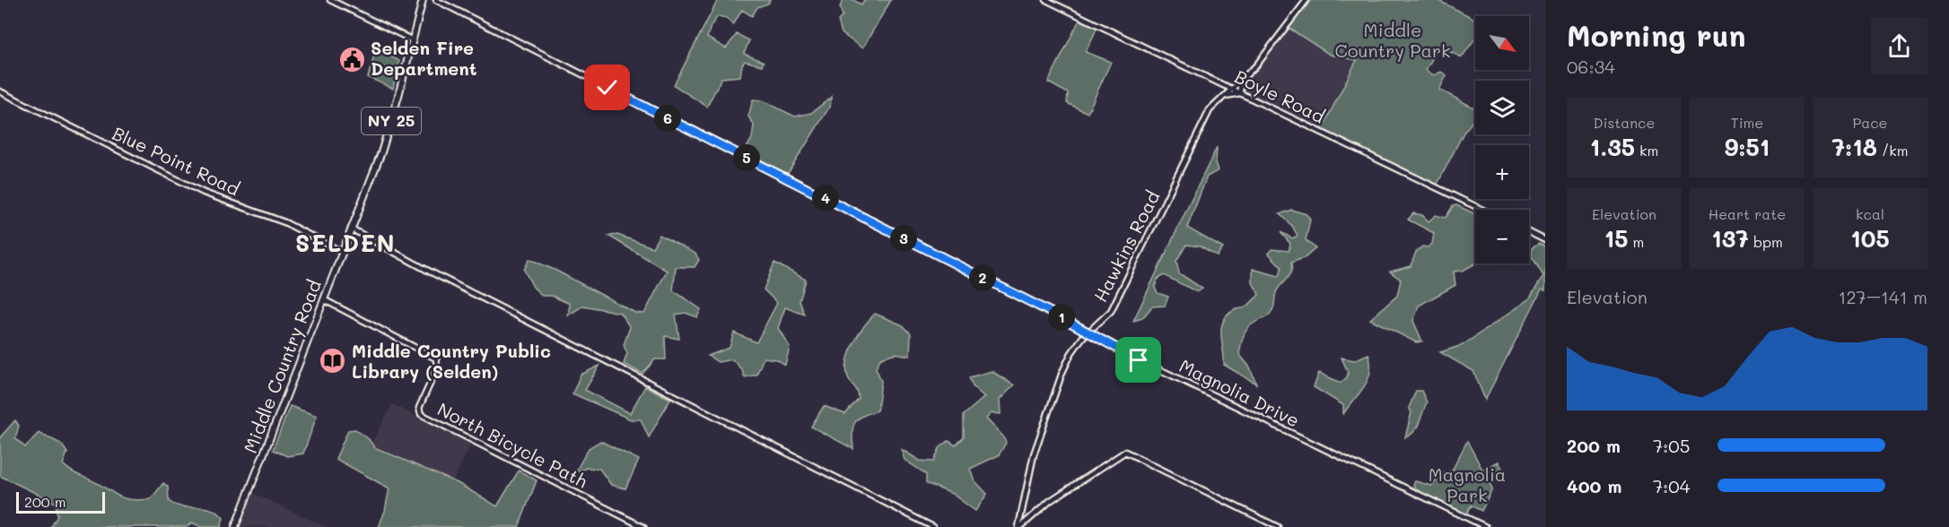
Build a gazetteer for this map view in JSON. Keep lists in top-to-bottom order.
{
  "streets": {
    "main road": ["NY 25", "Middle Country Road"],
    "street": [
      "Boyle Road",
      "Blue Point Road",
      "Hawkins Road",
      "Magnolia Drive",
      "North Bicycle Path"
    ]
  },
  "crossings": [
    ["Boyle Road", "Hawkins Road"],
    ["Blue Point Road", "Middle Country Road"],
    ["Hawkins Road", "Magnolia Drive"],
    ["Middle Country Road", "North Bicycle Path"]
  ],
  "districts": ["SELDEN"],
  "parks": ["Middle Country Park", "Magnolia Park"],
  "places": {
    "public building": ["Selden Fire Department"],
    "library": ["Middle Country Public Library (Selden)"]
  },
  "scale_bar": "200 m",
  "north": "bottom right",
  "page": {
    "heading": ["Morning run", "06:34"],
    "map_buttons": ["+", "−"],
    "stats": [
      ["Distance", "1.35 km"],
      ["Time", "9:51"],
      ["Pace", "7:18 /km"],
      ["Elevation", "15 m"],
      ["Heart rate", "137 bpm"],
      ["kcal", "105"]
    ],
    "pins": [
      "6",
      "5",
      "4",
      "3",
      "2",
      "1"
    ],
    "chart": ["Elevation", "127–141 m"],
    "list": [
      {
        "name": "200 m",
        "note": "7:05"
      },
      {
        "name": "400 m",
        "note": "7:04"
      }
    ],
    "scale": "200 m"
  }
}
